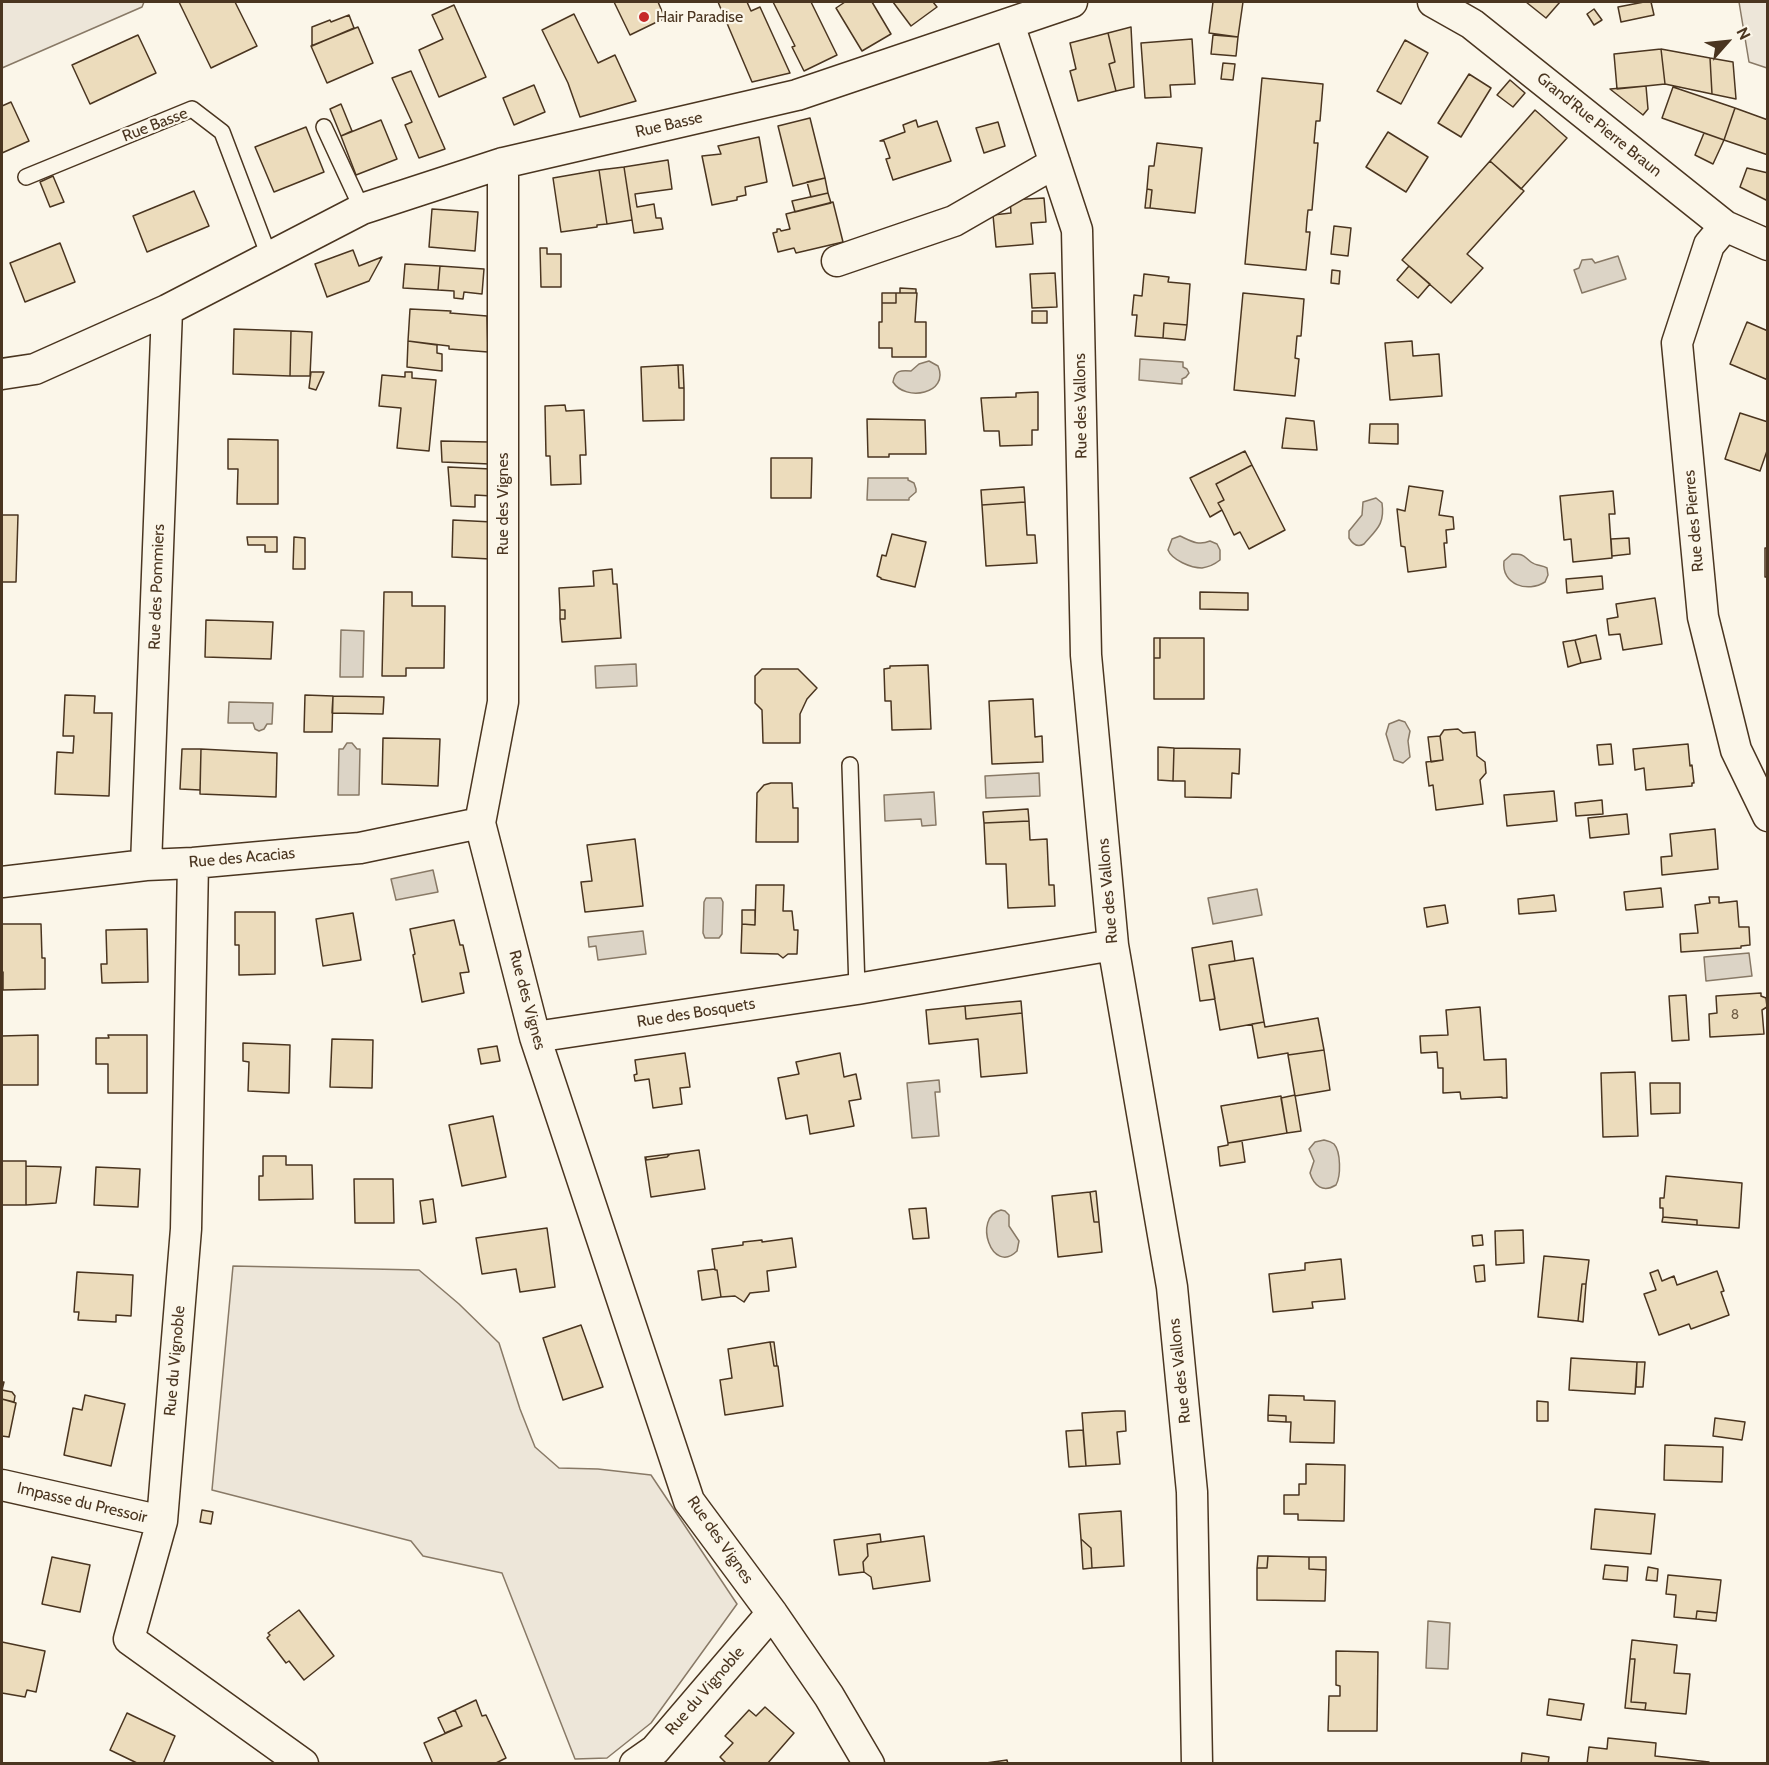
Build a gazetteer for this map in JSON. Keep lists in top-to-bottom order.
{
  "streets": {
    "street": [
      "Rue Basse",
      "Grand'Rue Pierre Braun",
      "Rue des Vallons",
      "Rue des Vignes",
      "Rue des Pierres",
      "Rue des Pommiers",
      "Rue des Acacias",
      "Rue des Bosquets",
      "Rue du Vignoble",
      "Impasse du Pressoir"
    ]
  },
  "crossings": [
    ["Rue Basse", "Rue des Vallons"],
    ["Rue Basse", "Rue des Vignes"],
    ["Rue Basse", "Rue des Pommiers"],
    ["Grand'Rue Pierre Braun", "Rue des Pierres"],
    ["Rue des Vallons", "Rue des Bosquets"],
    ["Rue des Vignes", "Rue des Acacias"],
    ["Rue des Vignes", "Rue des Bosquets"],
    ["Rue des Vignes", "Rue du Vignoble"],
    ["Rue des Pommiers", "Rue des Acacias"],
    ["Rue des Acacias", "Rue du Vignoble"],
    ["Rue du Vignoble", "Impasse du Pressoir"]
  ],
  "places": ["Hair Paradise"],
  "house_numbers": ["8"],
  "north": "top right"
}
